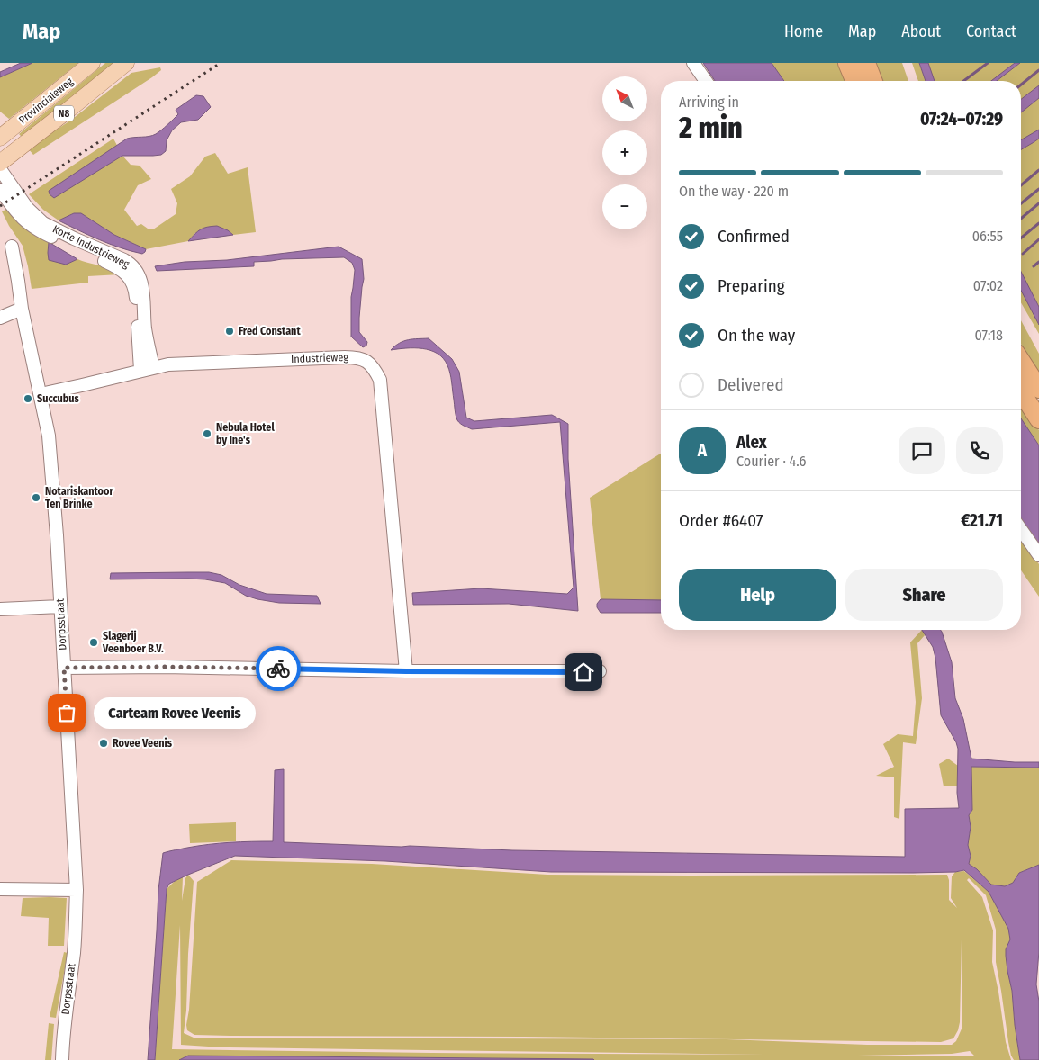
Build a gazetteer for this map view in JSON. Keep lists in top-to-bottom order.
{
  "streets": {
    "main road": ["Provincialeweg", "N8"],
    "street": ["Korte Industrieweg", "Industrieweg", "Dorpsstraat"]
  },
  "crossings": [
    ["Korte Industrieweg", "Industrieweg"],
    ["Industrieweg", "Dorpsstraat"]
  ],
  "places": [
    "Fred Constant",
    "Succubus",
    "Nebula Hotel by Ine's",
    "Notariskantoor Ten Brinke",
    "Slagerij Veenboer B.V.",
    "Carteam Rovee Veenis",
    "Rovee Veenis"
  ],
  "north": "top left",
  "page": {
    "header": "Map",
    "nav": [
      "Home",
      "Map",
      "About",
      "Contact"
    ],
    "map_buttons": ["+", "−"],
    "heading": ["2 min", "Arriving in", "07:24–07:29"],
    "panel": [
      "Alex",
      "Courier · 4.6",
      "Order #6407",
      "€21.71"
    ],
    "bar": "On the way · 220 m",
    "list": [
      ["Confirmed", "06:55"],
      ["Preparing", "07:02"],
      ["On the way", "07:18"],
      "Delivered"
    ],
    "round": "A",
    "buttons": ["Help", "Share"],
    "bubble": "Carteam Rovee Veenis"
  }
}
